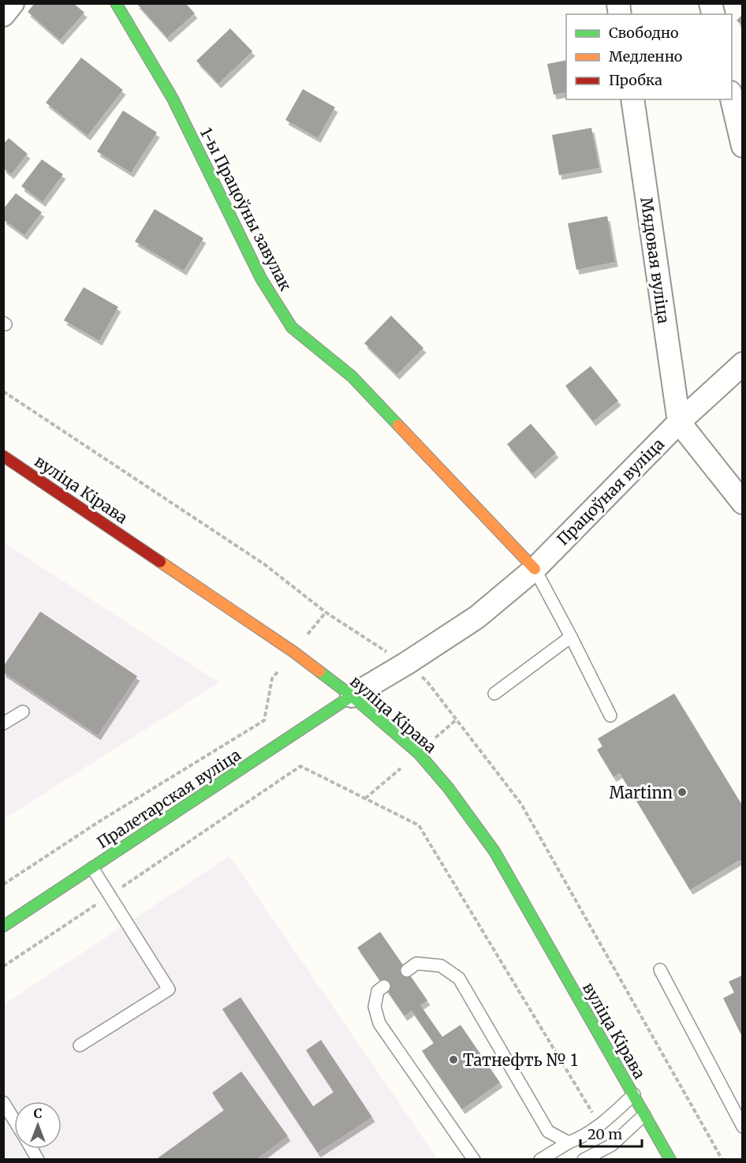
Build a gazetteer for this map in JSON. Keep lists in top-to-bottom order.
{
  "streets": {
    "main road": ["1-ы Працоўны завулак", "вуліца Кірава", "Пралетарская вуліца"],
    "street": ["Мядовая вуліца", "Працоўная вуліца"]
  },
  "crossings": [
    ["1-ы Працоўны завулак", "Працоўная вуліца"],
    ["Мядовая вуліца", "Працоўная вуліца"],
    ["вуліца Кірава", "Працоўная вуліца"],
    ["вуліца Кірава", "Пралетарская вуліца"],
    ["Працоўная вуліца", "Пралетарская вуліца"]
  ],
  "places": ["Martinn", "Татнефть № 1"],
  "legend": ["Свободно", "Медленно", "Пробка"],
  "scale_bar": "20 m",
  "north": "top"
}
